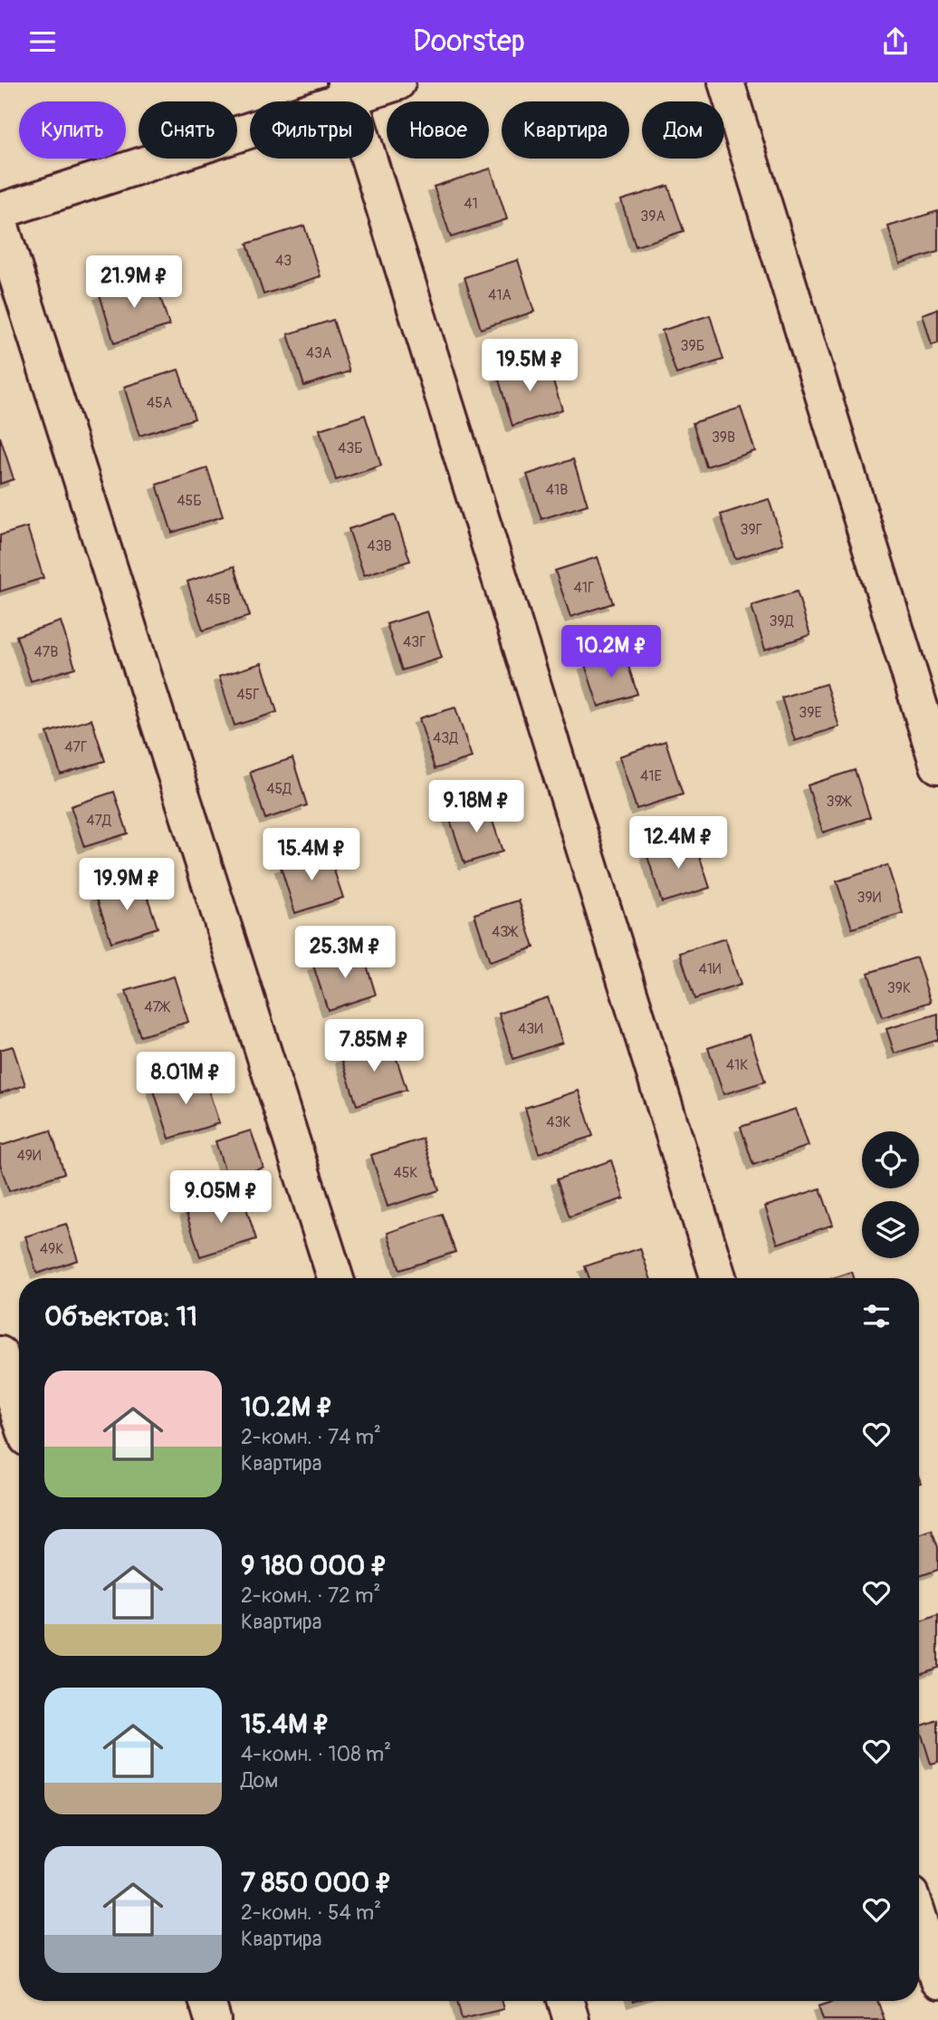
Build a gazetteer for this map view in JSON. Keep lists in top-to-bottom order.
{
  "house_numbers": [
    "41",
    "39А",
    "43",
    "41А",
    "39Б",
    "43А",
    "45А",
    "39В",
    "43Б",
    "41В",
    "45Б",
    "39Г",
    "43В",
    "41Г",
    "45В",
    "39Д",
    "43Г",
    "47В",
    "45Г",
    "39Е",
    "43Д",
    "47Г",
    "41Е",
    "45Д",
    "39Ж",
    "47Д",
    "39И",
    "43Ж",
    "41И",
    "39К",
    "47Ж",
    "43И",
    "41К",
    "43К",
    "49И",
    "45К",
    "49К"
  ],
  "page": {
    "header": "Doorstep",
    "chip": [
      "Купить",
      "Снять",
      "Фильтры",
      "Новое",
      "Квартира",
      "Дом"
    ],
    "price": [
      "21.9M ₽",
      "19.5M ₽",
      "10.2M ₽",
      "9.18M ₽",
      "12.4M ₽",
      "15.4M ₽",
      "19.9M ₽",
      "25.3M ₽",
      "7.85M ₽",
      "8.01M ₽",
      "9.05M ₽"
    ],
    "heading": "Объектов: 11",
    "list": [
      {
        "name": "10.2M ₽",
        "note": "2-комн. · 74 m² · Квартира"
      },
      {
        "name": "9 180 000 ₽",
        "note": "2-комн. · 72 m² · Квартира"
      },
      {
        "name": "15.4M ₽",
        "note": "4-комн. · 108 m² · Дом"
      },
      {
        "name": "7 850 000 ₽",
        "note": "2-комн. · 54 m² · Квартира"
      }
    ]
  }
}
